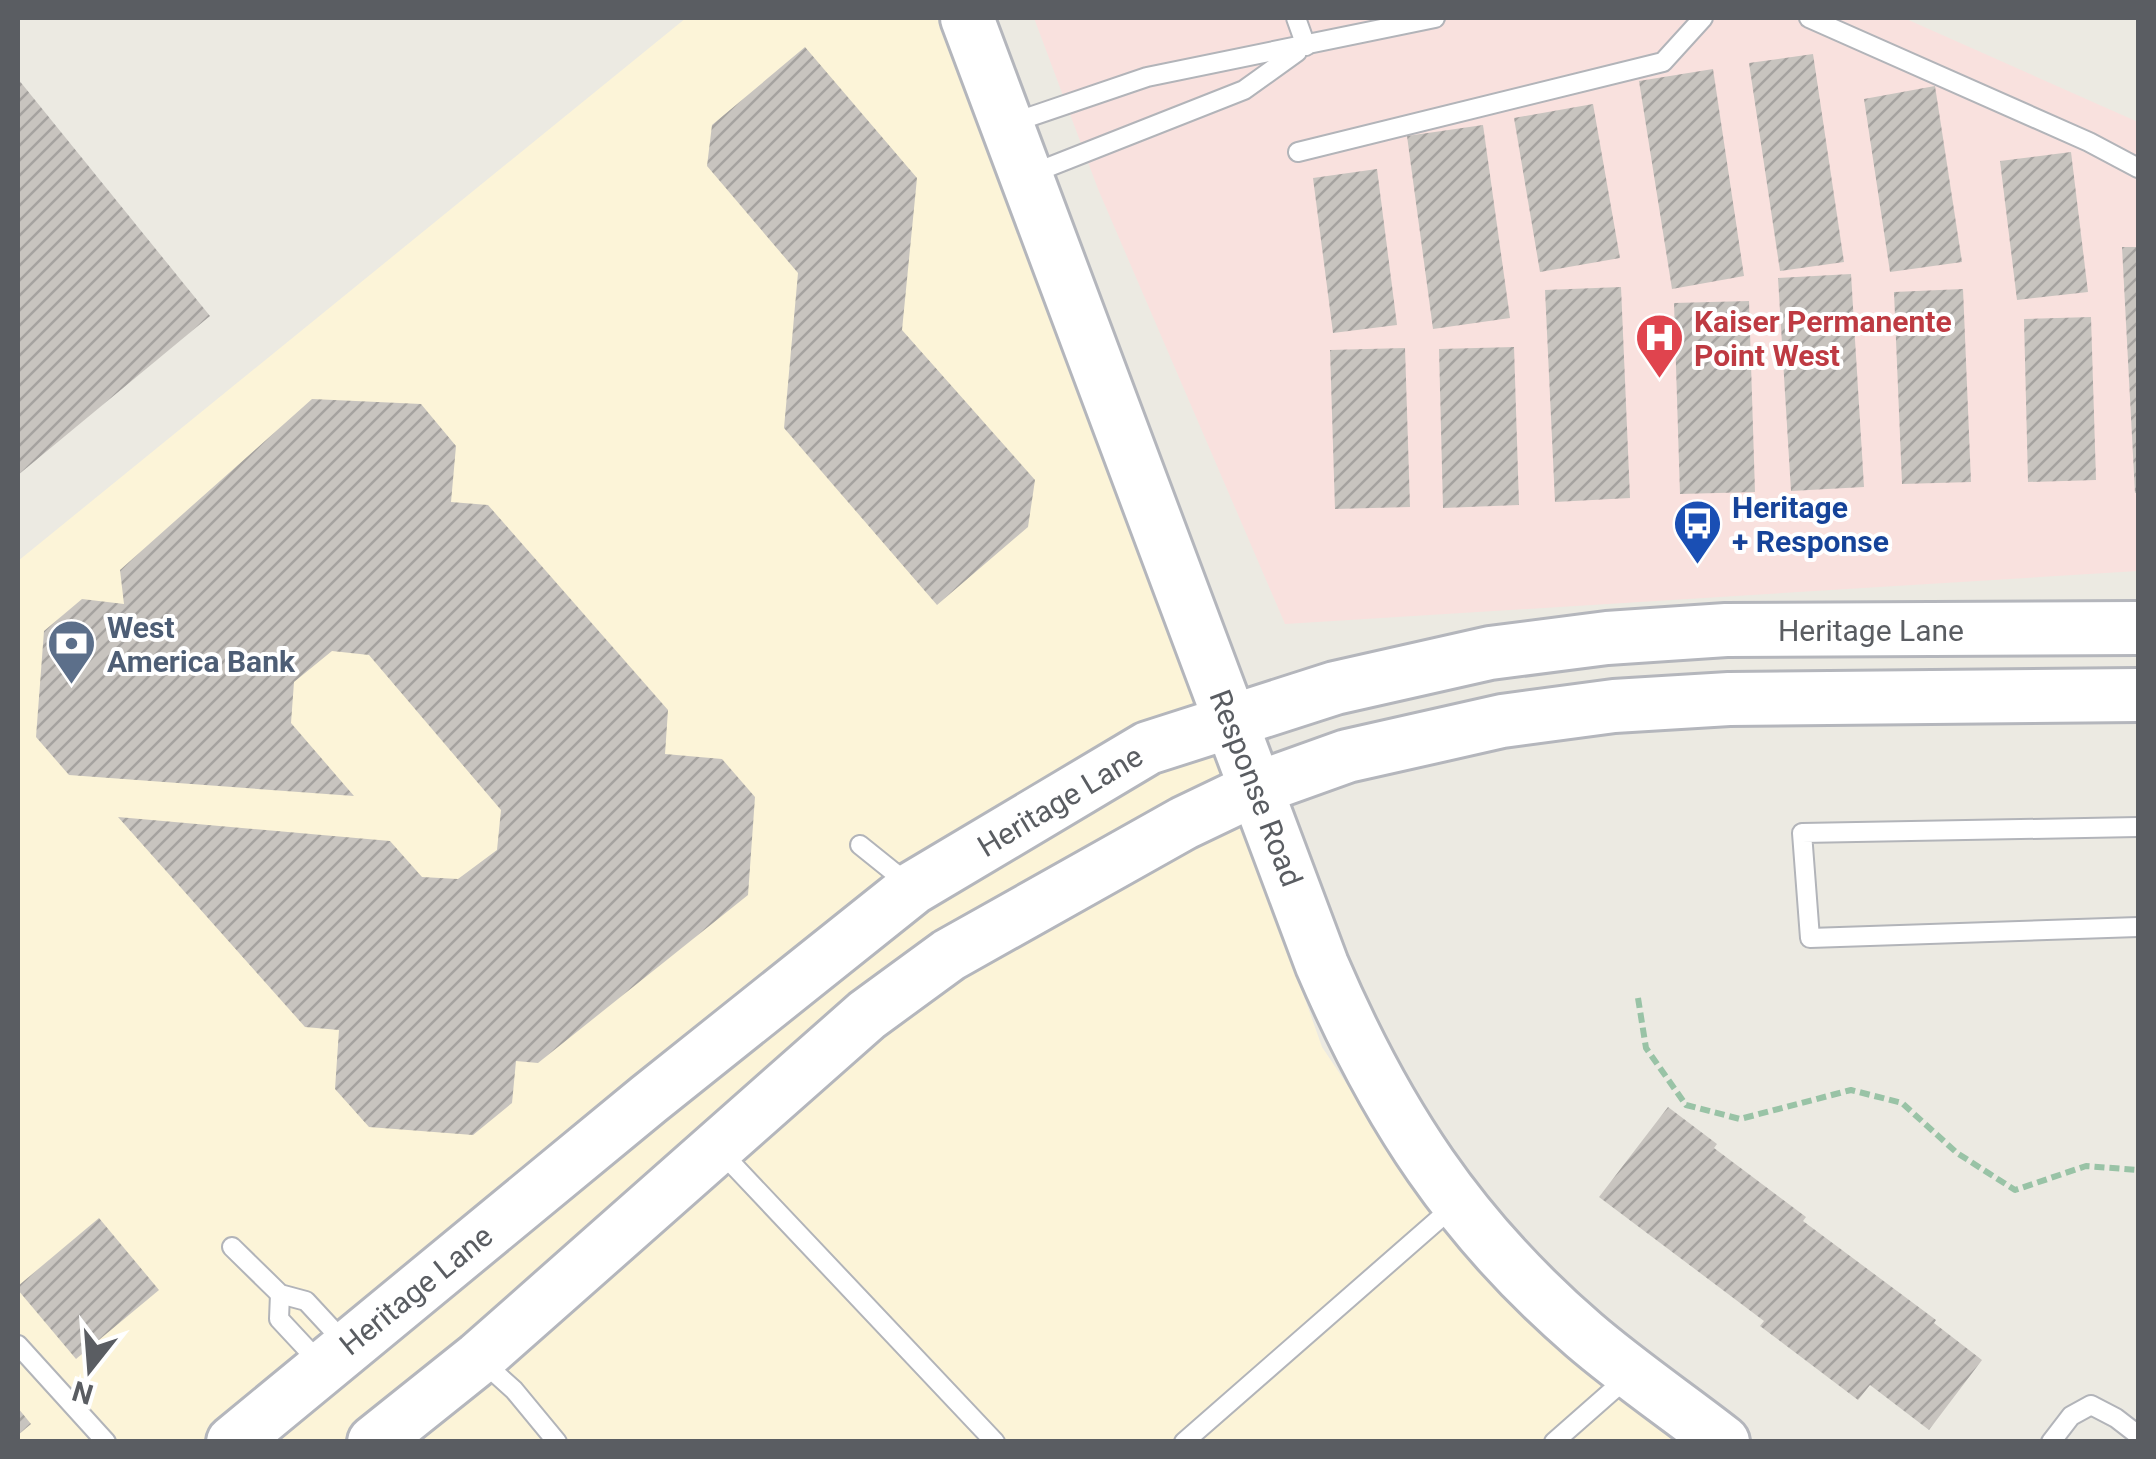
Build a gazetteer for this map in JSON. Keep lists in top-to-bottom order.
{
  "streets": {
    "main road": ["Heritage Lane", "Response Road"]
  },
  "crossings": [
    ["Heritage Lane", "Response Road"]
  ],
  "places": {
    "hospital": ["Kaiser Permanente Point West"],
    "bus stop": ["Heritage + Response"],
    "bank": ["West America Bank"]
  },
  "north": "bottom"
}
